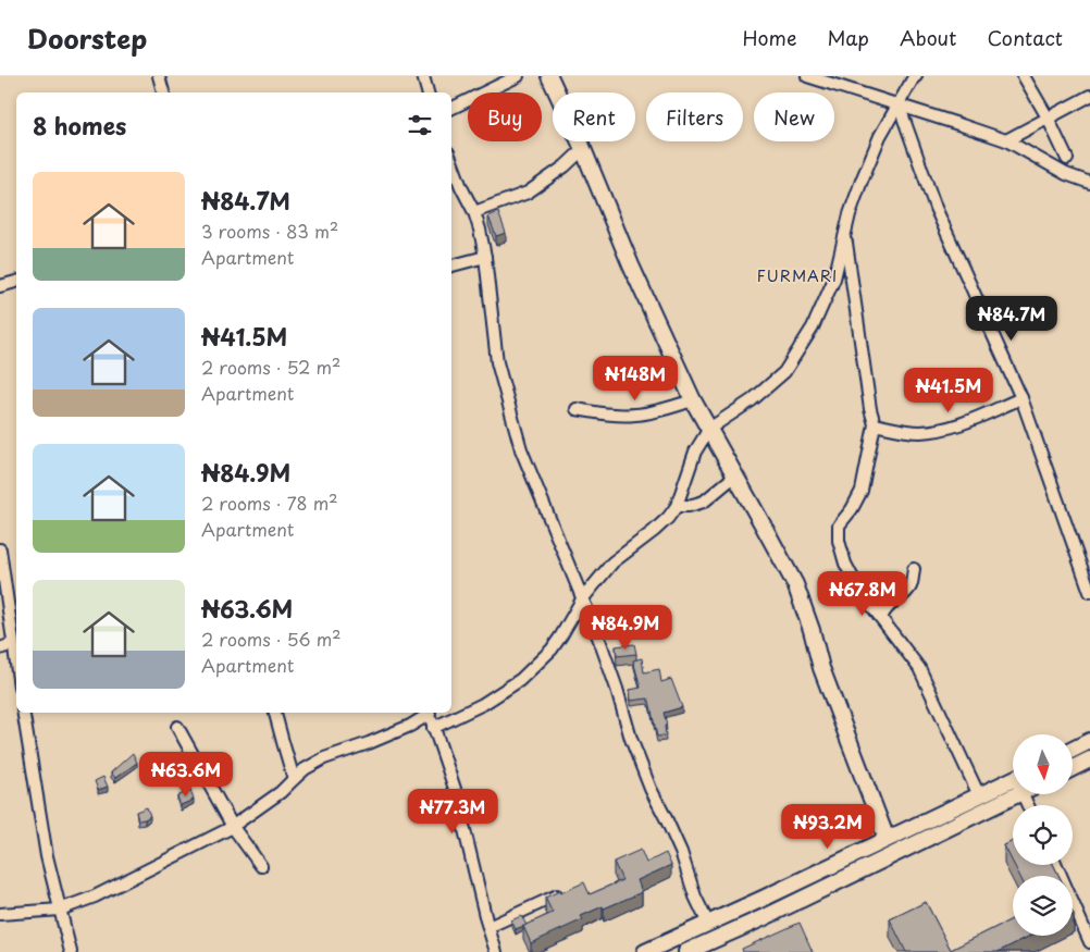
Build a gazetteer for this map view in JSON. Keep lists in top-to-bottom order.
{
  "districts": ["FURMARI"],
  "north": "bottom",
  "page": {
    "header": "Doorstep",
    "nav": [
      "Home",
      "Map",
      "About",
      "Contact"
    ],
    "chip": [
      "Buy",
      "Rent",
      "Filters",
      "New"
    ],
    "heading": "8 homes",
    "list": [
      {
        "name": "₦84.7M",
        "note": "3 rooms · 83 m² · Apartment"
      },
      {
        "name": "₦41.5M",
        "note": "2 rooms · 52 m² · Apartment"
      },
      {
        "name": "₦84.9M",
        "note": "2 rooms · 78 m² · Apartment"
      },
      {
        "name": "₦63.6M",
        "note": "2 rooms · 56 m² · Apartment"
      }
    ],
    "price": [
      "₦84.7M",
      "₦148M",
      "₦41.5M",
      "₦67.8M",
      "₦84.9M",
      "₦63.6M",
      "₦77.3M",
      "₦93.2M"
    ]
  }
}
